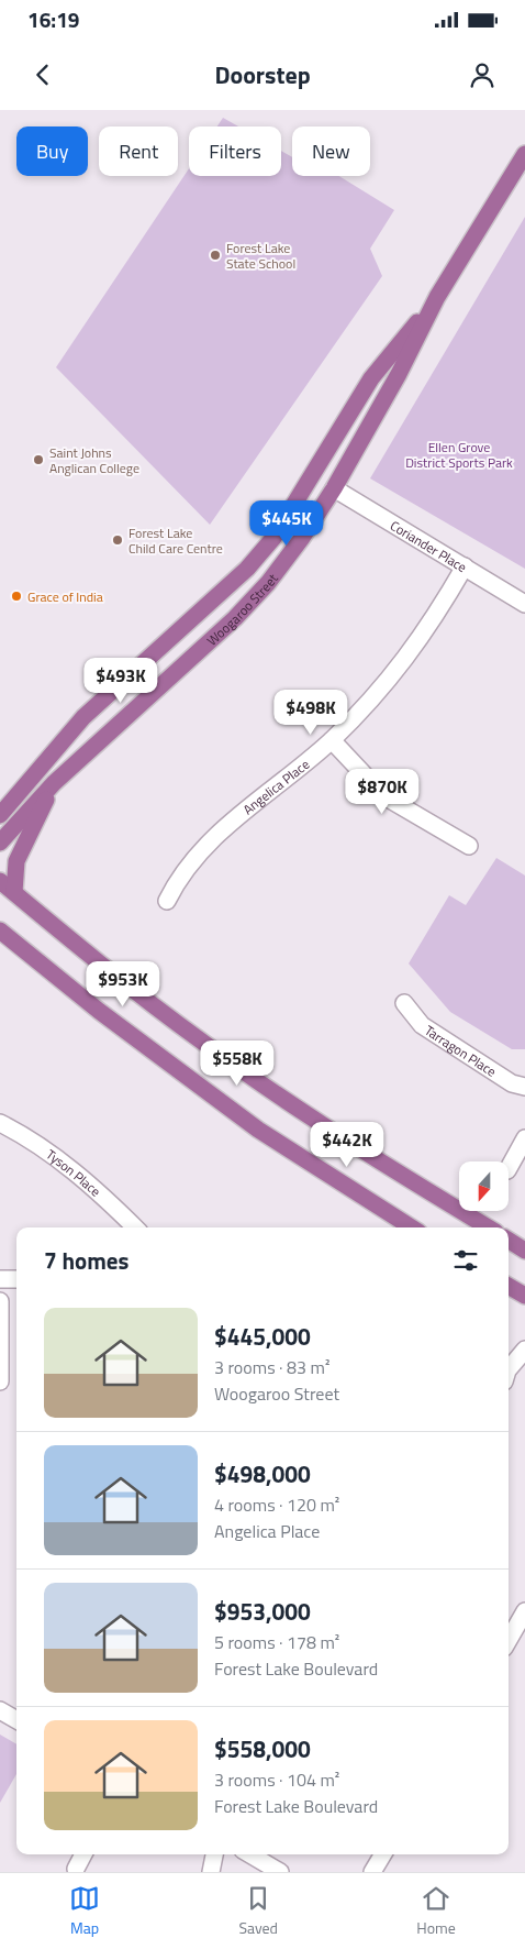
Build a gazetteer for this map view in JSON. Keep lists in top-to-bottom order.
{
  "streets": {
    "main road": ["Woogaroo Street"],
    "street": [
      "Coriander Place",
      "Angelica Place",
      "Tarragon Place",
      "Tyson Place"
    ]
  },
  "crossings": [
    ["Coriander Place", "Woogaroo Street"],
    ["Coriander Place", "Angelica Place"]
  ],
  "parks": ["Ellen Grove District Sports Park"],
  "places": [
    "Forest Lake State School",
    "Saint Johns Anglican College",
    "Forest Lake Child Care Centre",
    "Grace of India"
  ],
  "north": "bottom",
  "page": {
    "status": "16:19",
    "header": "Doorstep",
    "chip": [
      "Buy",
      "Rent",
      "Filters",
      "New"
    ],
    "price": [
      "$445K",
      "$493K",
      "$498K",
      "$870K",
      "$953K",
      "$558K",
      "$442K"
    ],
    "heading": "7 homes",
    "list": [
      {
        "name": "$445,000",
        "note": "3 rooms · 83 m² · Woogaroo Street"
      },
      {
        "name": "$498,000",
        "note": "4 rooms · 120 m² · Angelica Place"
      },
      {
        "name": "$953,000",
        "note": "5 rooms · 178 m² · Forest Lake Boulevard"
      },
      {
        "name": "$558,000",
        "note": "3 rooms · 104 m² · Forest Lake Boulevard"
      }
    ],
    "tabs": ["Map", "Saved", "Home"]
  }
}
